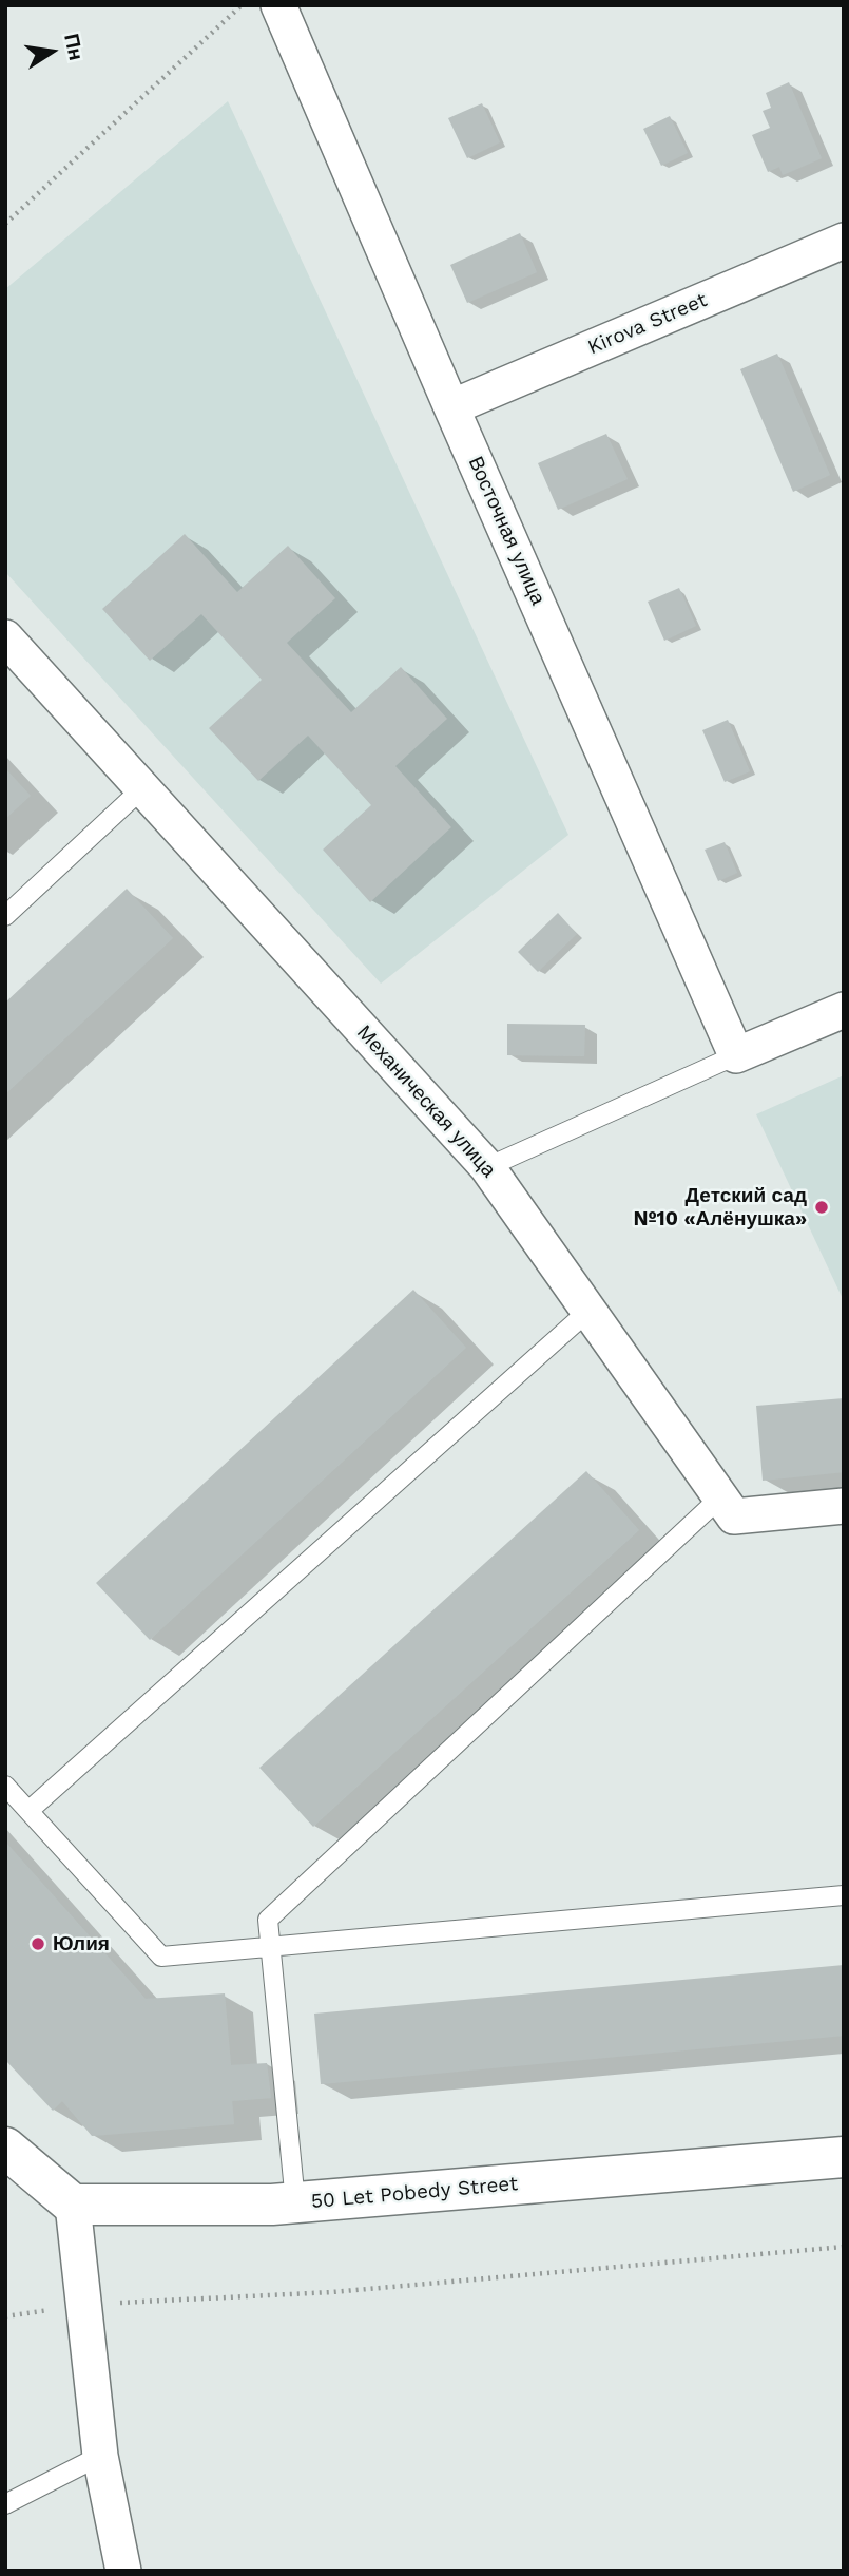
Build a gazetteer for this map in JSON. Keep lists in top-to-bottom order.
{
  "streets": {
    "main road": ["50 Let Pobedy Street"],
    "street": ["Kirova Street", "Восточная улица", "Механическая улица"]
  },
  "crossings": [
    ["Kirova Street", "Восточная улица"]
  ],
  "places": ["Детский сад №10 «Алёнушка»", "Юлия"],
  "north": "right"
}
